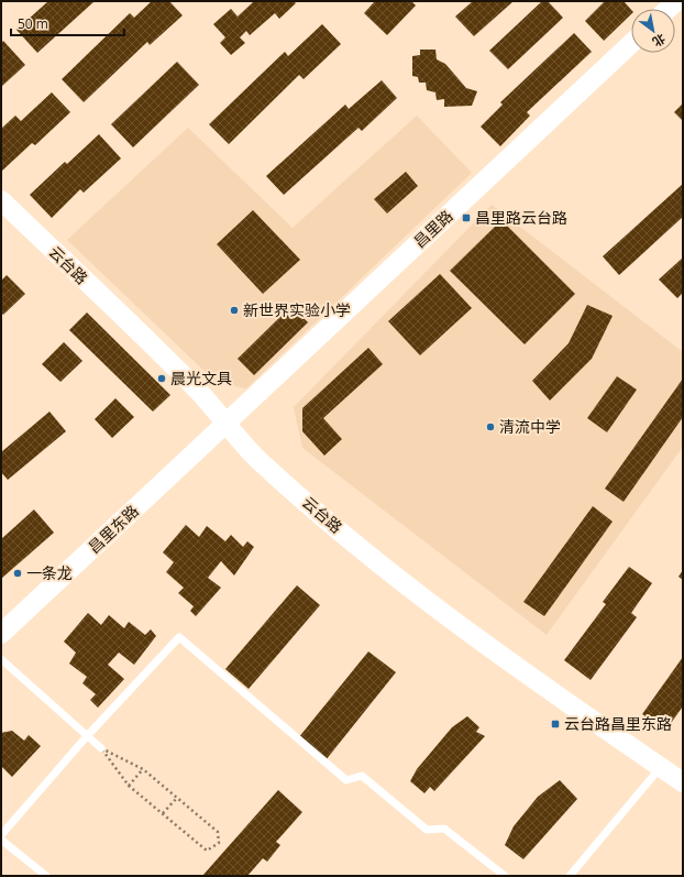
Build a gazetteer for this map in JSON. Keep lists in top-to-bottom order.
{
  "streets": {
    "street": ["昌里路", "云台路", "昌里东路"]
  },
  "crossings": [
    ["昌里路", "云台路"],
    ["昌里路", "昌里东路"],
    ["云台路", "昌里东路"]
  ],
  "places": {
    "transit": ["昌里路云台路", "云台路昌里东路"],
    "other": [
      "新世界实验小学",
      "晨光文具",
      "清流中学",
      "一条龙"
    ]
  },
  "scale_bar": "50 m",
  "north": "bottom right"
}
